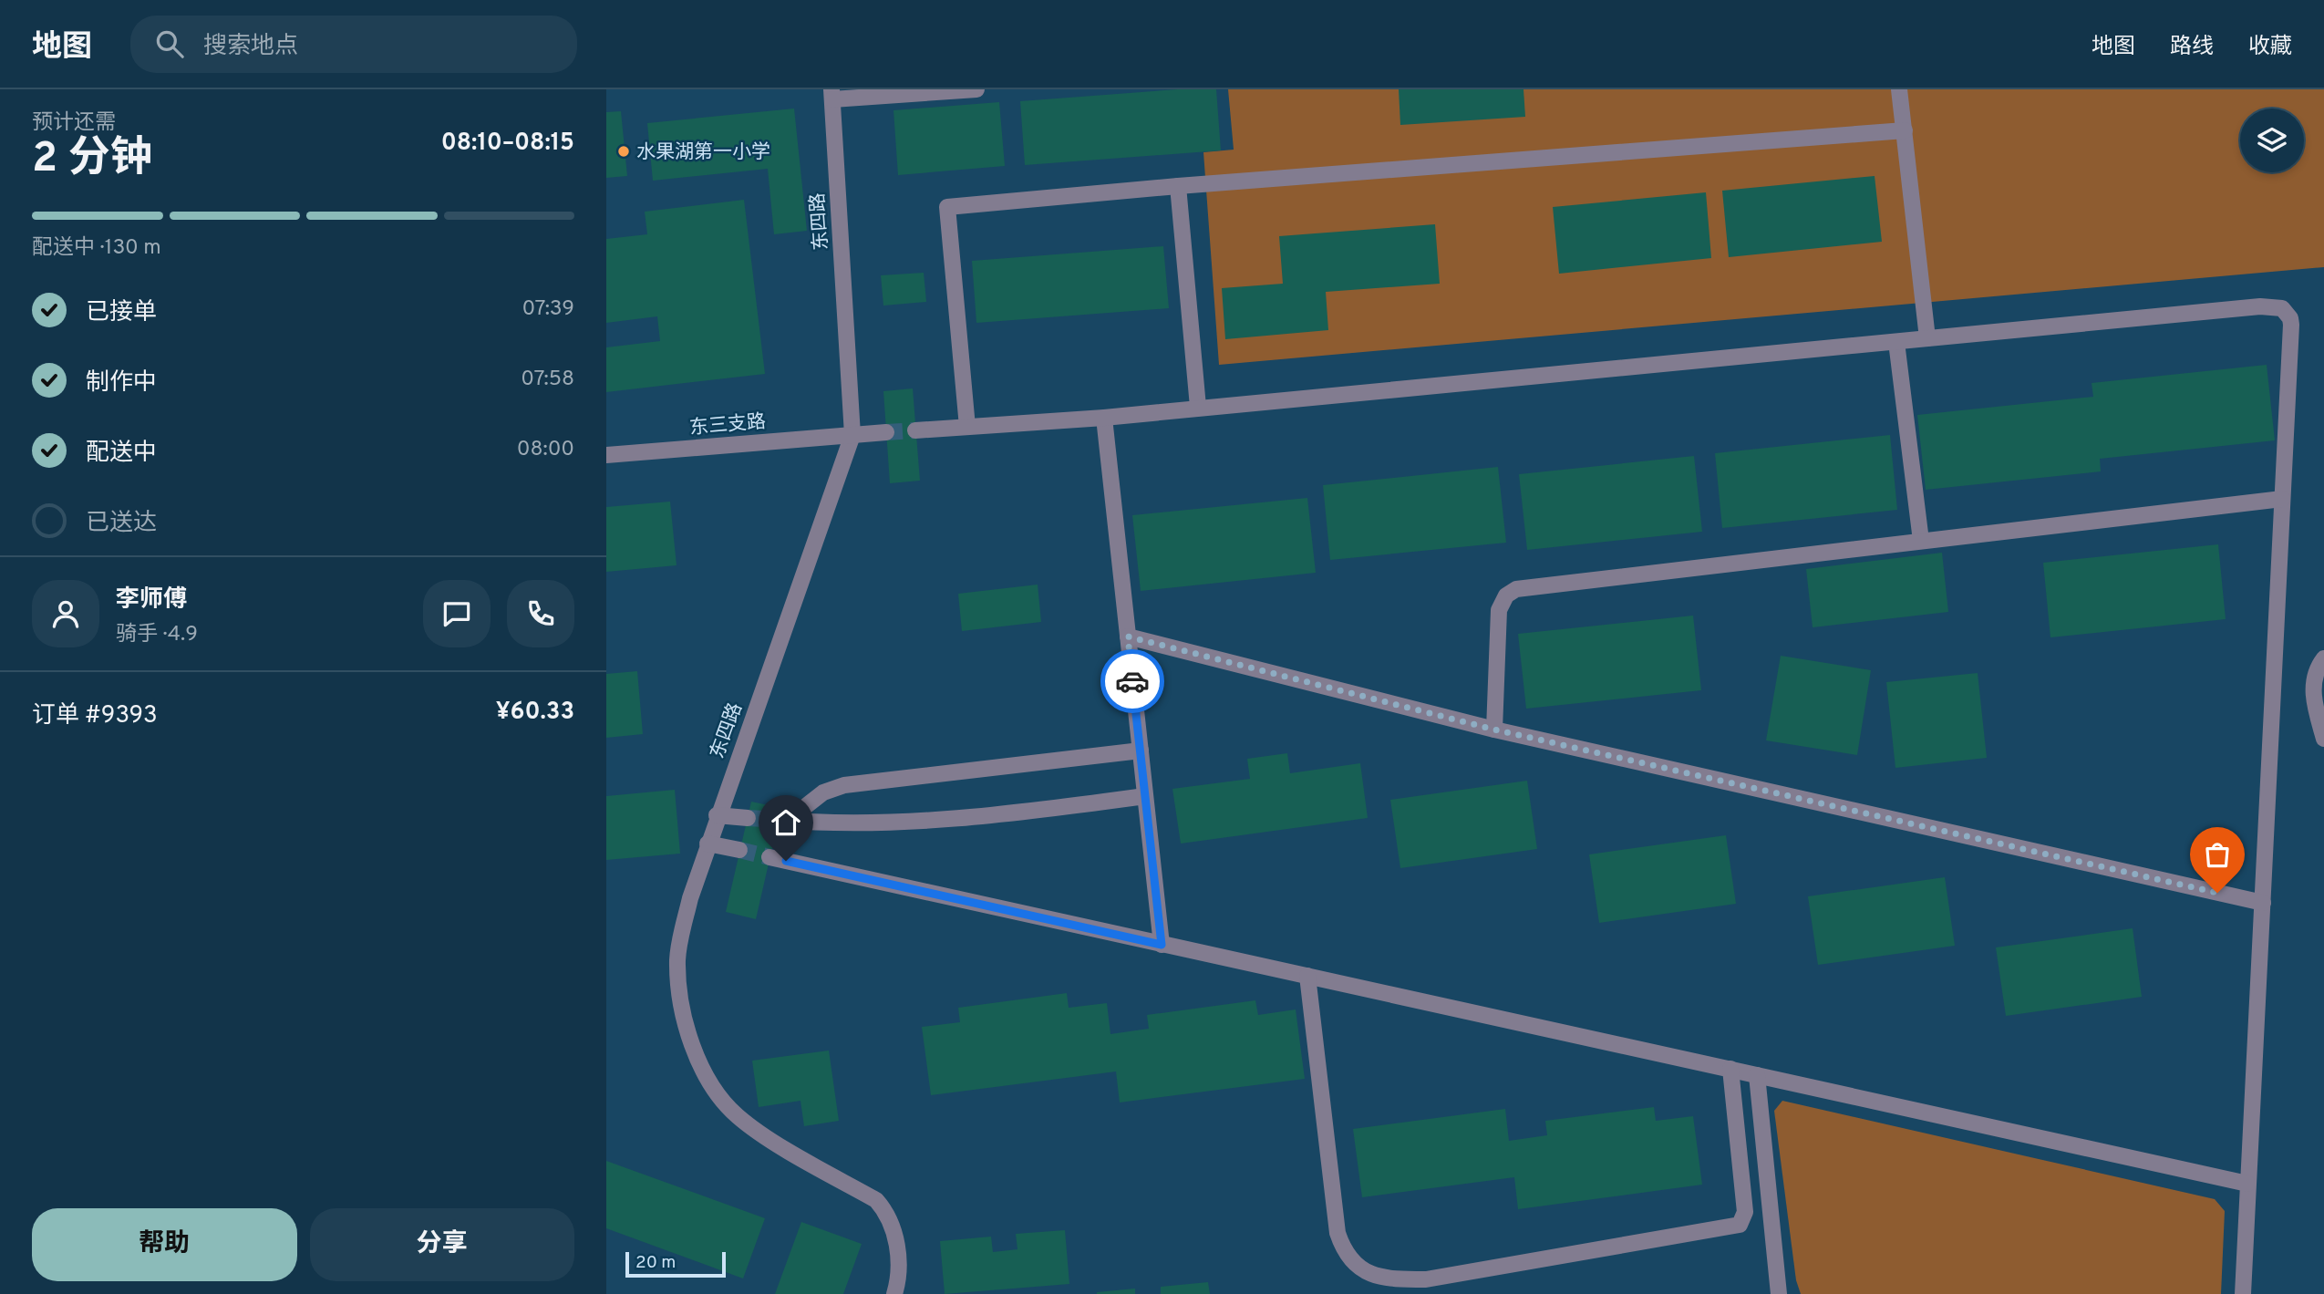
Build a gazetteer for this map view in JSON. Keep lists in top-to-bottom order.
{
  "streets": {
    "street": ["东四路", "东三支路"]
  },
  "crossings": [
    ["东四路", "东三支路"]
  ],
  "places": ["水果湖第一小学"],
  "scale_bar": "20 m",
  "page": {
    "header": "地图",
    "search": "搜索地点",
    "nav": ["地图", "路线", "收藏"],
    "heading": ["2 分钟", "预计还需", "08:10–08:15"],
    "panel": [
      "李师傅",
      "骑手 · 4.9",
      "订单 #9393",
      "¥60.33"
    ],
    "bar": "配送中 · 130 m",
    "list": [
      ["已接单", "07:39"],
      ["制作中", "07:58"],
      ["配送中", "08:00"],
      "已送达"
    ],
    "buttons": ["帮助", "分享"],
    "scale": "20 m"
  }
}
